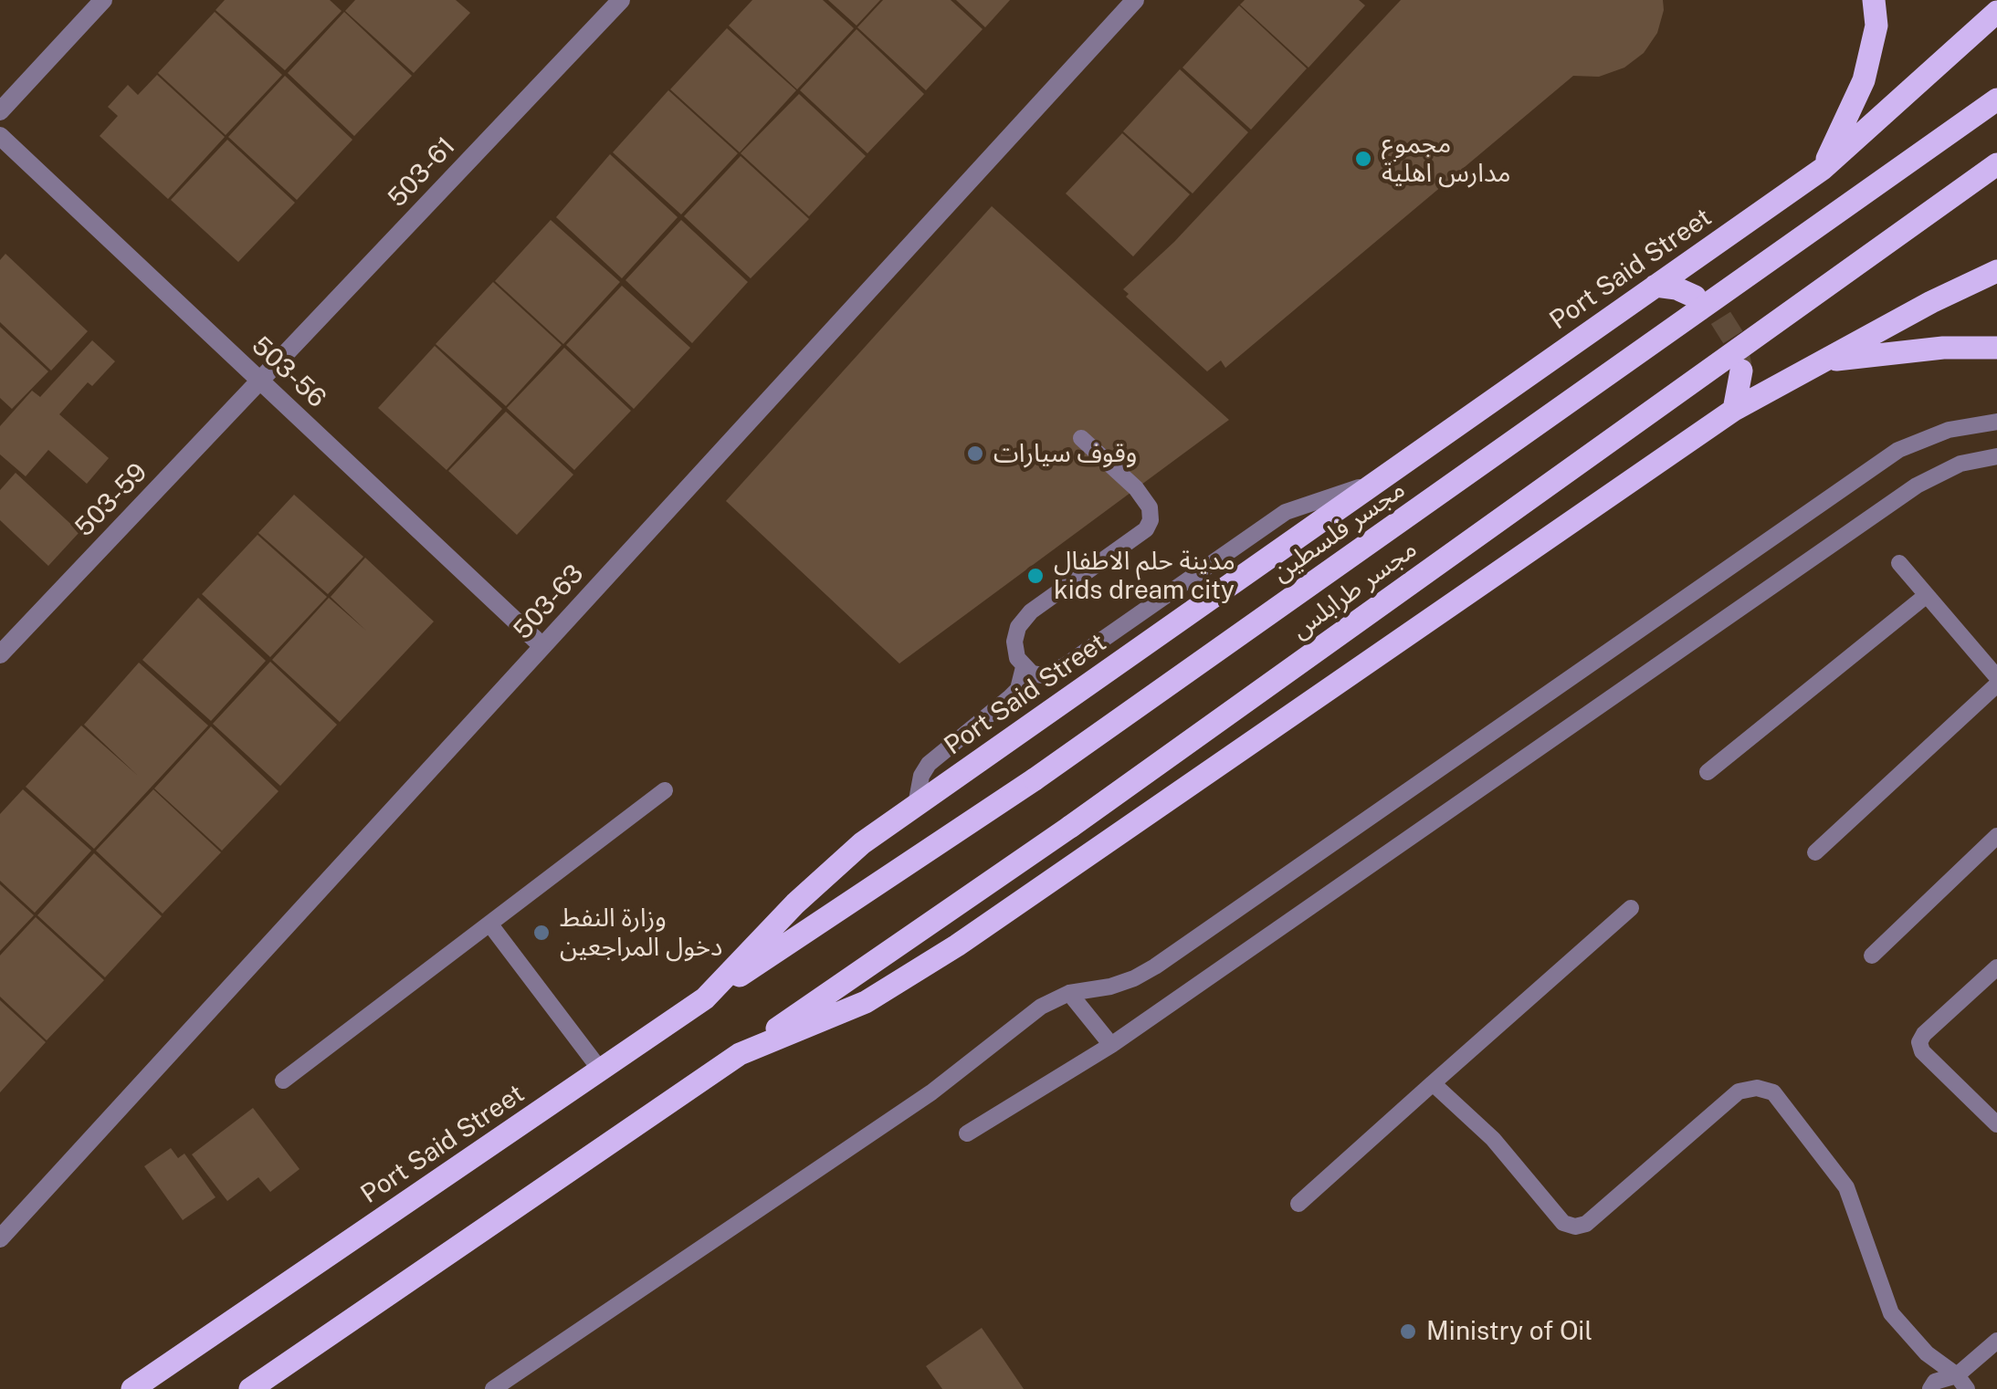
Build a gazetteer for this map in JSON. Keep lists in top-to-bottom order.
{
  "streets": {
    "main road": ["Port Said Street", "مجسر فلسطين", "مجسر طرابلس"],
    "street": [
      "503-61",
      "503-56",
      "503-59",
      "503-63"
    ]
  },
  "crossings": [
    ["503-61", "503-56"],
    ["503-61", "503-59"],
    ["Port Said Street", "مجسر فلسطين"],
    ["503-56", "503-59"],
    ["503-56", "503-63"]
  ],
  "places": [
    "مجموع مدارس اهلية",
    "وقوف سيارات",
    "مدينة حلم الاطفال kids dream city",
    "وزارة النفط دخول المراجعين",
    "Ministry of Oil"
  ]
}
